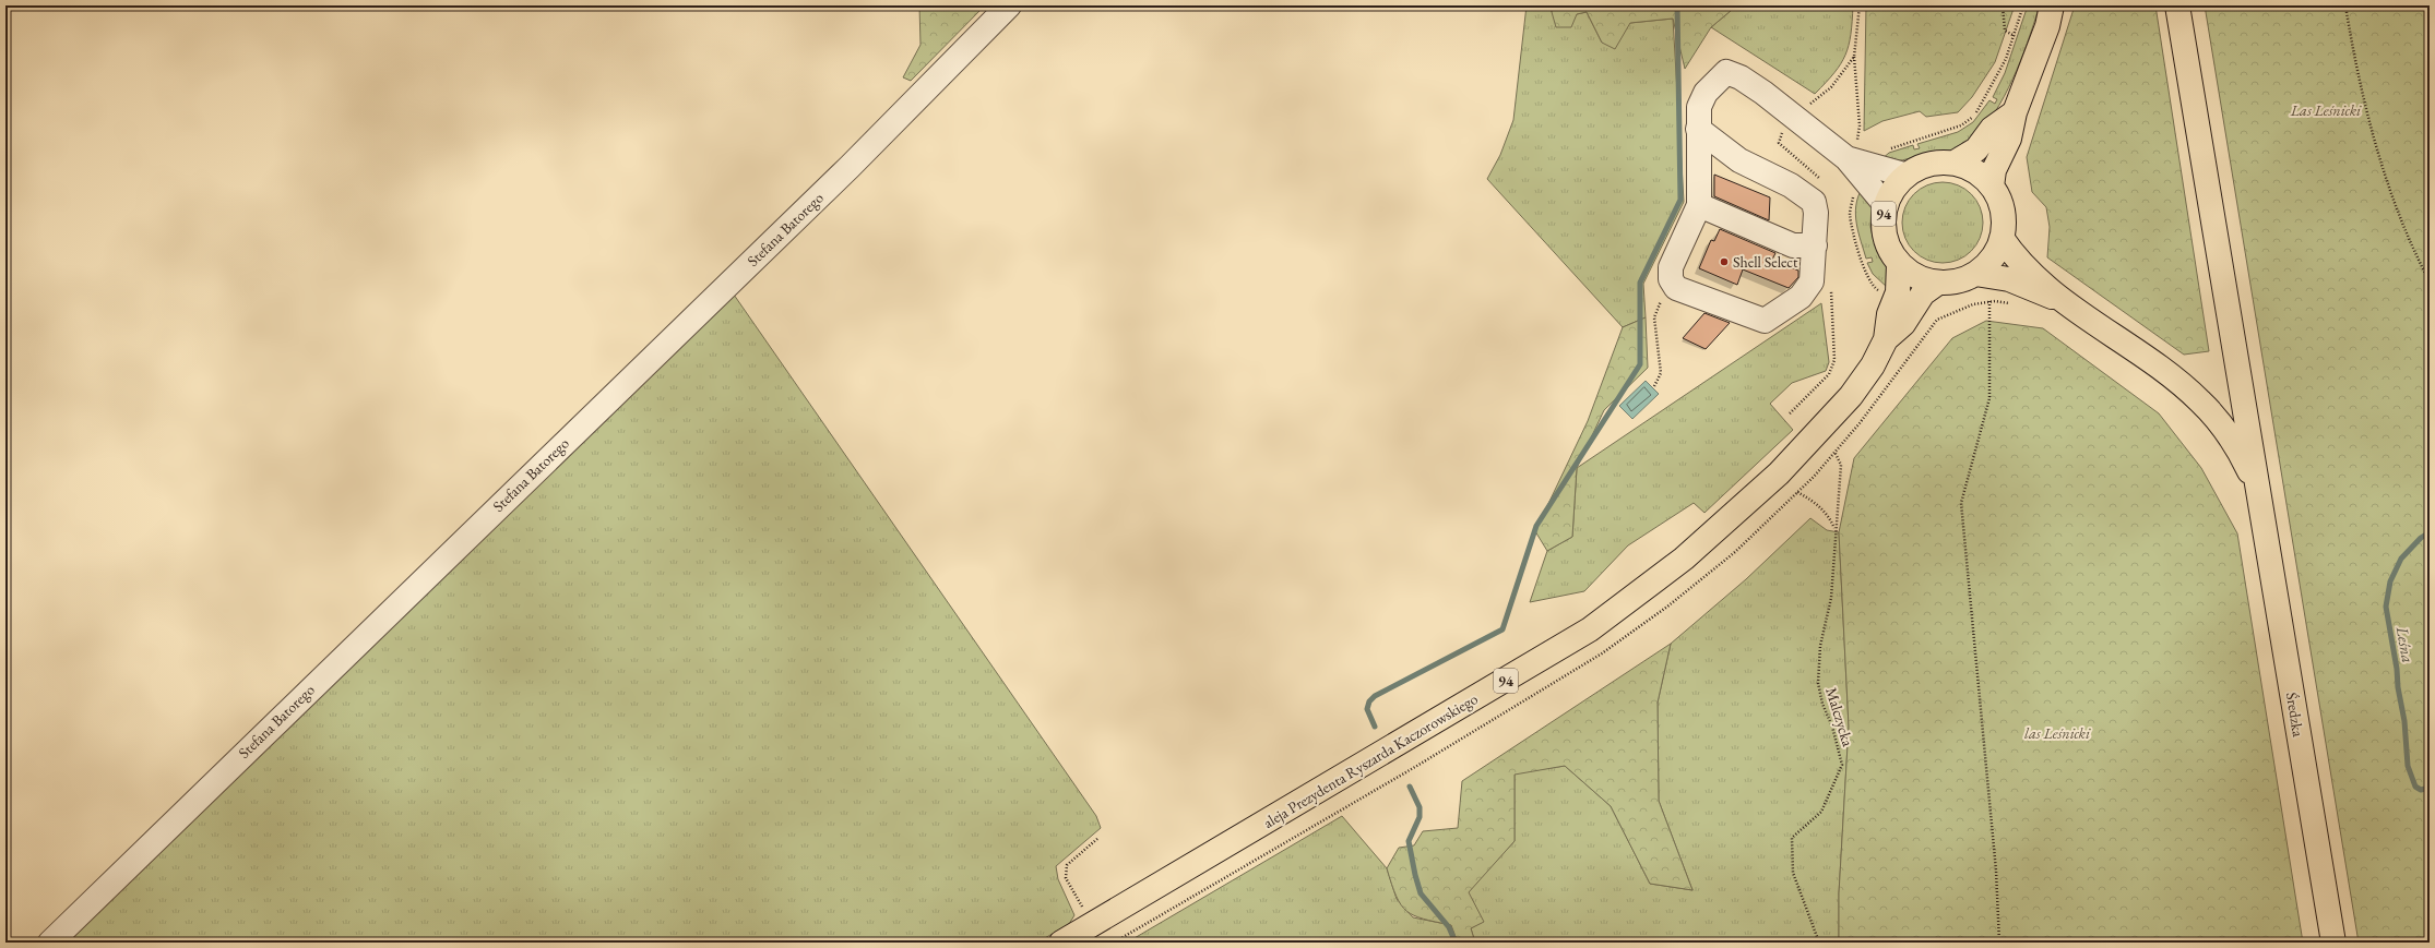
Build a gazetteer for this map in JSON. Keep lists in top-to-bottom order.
{
  "streets": {
    "main road": ["94", "Średzka", "aleja Prezydenta Ryszarda Kaczorowskiego"],
    "lane": ["Stefana Batorego"],
    "path": ["Malczycka"]
  },
  "crossings": [
    ["94", "aleja Prezydenta Ryszarda Kaczorowskiego"]
  ],
  "water": ["Leśna"],
  "parks": ["Las Leśnicki", "las Leśnicki"],
  "places": ["Shell Select"]
}
